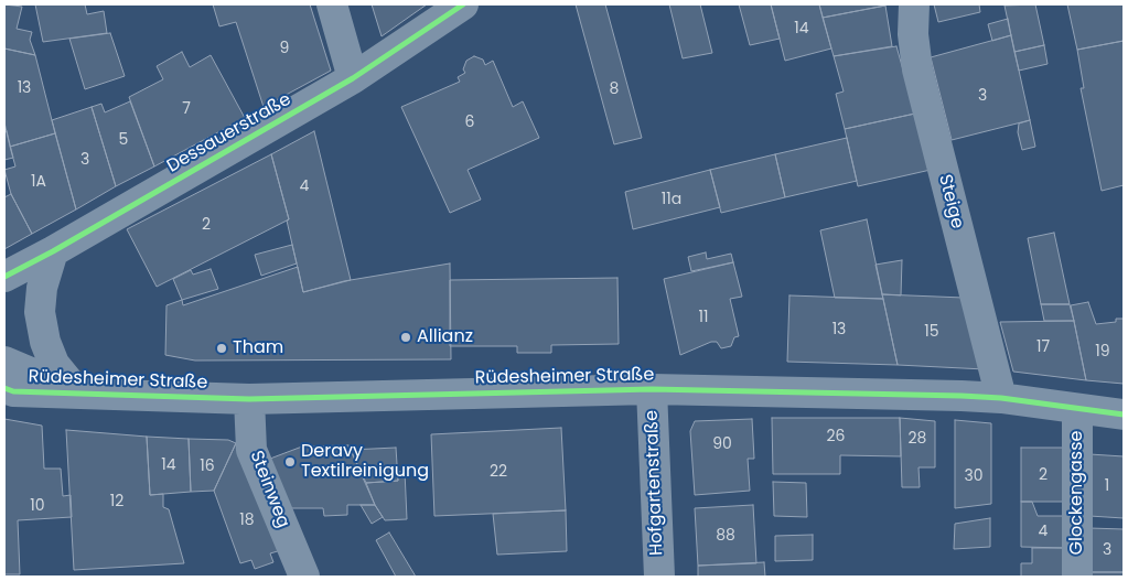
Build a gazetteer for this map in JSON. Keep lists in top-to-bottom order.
{
  "streets": {
    "street": [
      "Dessauerstraße",
      "Steige",
      "Rüdesheimer Straße",
      "Hofgartenstraße",
      "Steinweg",
      "Glockengasse"
    ]
  },
  "crossings": [
    ["Steige", "Rüdesheimer Straße"],
    ["Rüdesheimer Straße", "Hofgartenstraße"],
    ["Rüdesheimer Straße", "Steinweg"],
    ["Rüdesheimer Straße", "Glockengasse"]
  ],
  "places": ["Allianz", "Tham", "Deravy Textilreinigung"],
  "house_numbers": [
    "14",
    "9",
    "13",
    "8",
    "3",
    "7",
    "6",
    "5",
    "3",
    "1A",
    "4",
    "11a",
    "2",
    "11",
    "13",
    "15",
    "17",
    "19",
    "26",
    "28",
    "90",
    "14",
    "16",
    "22",
    "2",
    "30",
    "1",
    "12",
    "10",
    "18",
    "4",
    "88",
    "3"
  ]
}
